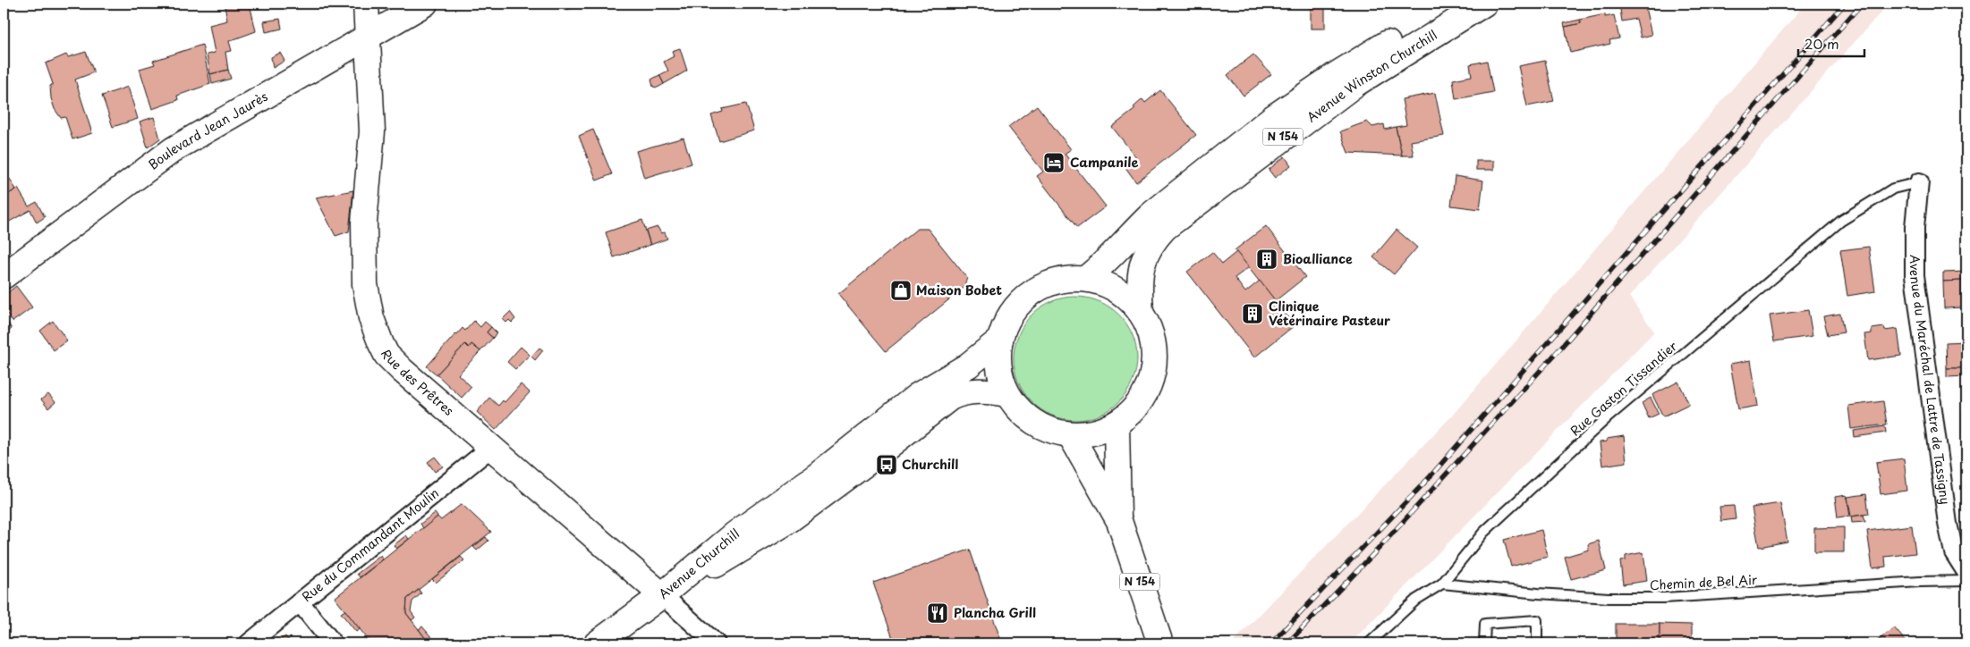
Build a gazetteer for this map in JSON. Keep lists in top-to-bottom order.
{
  "streets": {
    "main road": [
      "Avenue Winston Churchill",
      "Boulevard Jean Jaurès",
      "N 154",
      "Rue des Prêtres",
      "Avenue Churchill"
    ],
    "street": ["Avenue du Maréchal de Lattre de Tassigny", "Rue du Commandant Moulin"],
    "lane": ["Rue Gaston Tissandier", "Chemin de Bel Air"]
  },
  "crossings": [
    ["Avenue Winston Churchill", "N 154"],
    ["Avenue Winston Churchill", "Avenue Churchill"],
    ["Boulevard Jean Jaurès", "Rue des Prêtres"],
    ["N 154", "Avenue Churchill"],
    ["Avenue du Maréchal de Lattre de Tassigny", "Rue Gaston Tissandier"],
    ["Rue des Prêtres", "Rue du Commandant Moulin"],
    ["Rue des Prêtres", "Avenue Churchill"],
    ["Rue Gaston Tissandier", "Chemin de Bel Air"]
  ],
  "places": {
    "hotel": ["Campanile"],
    "building": ["Bioalliance", "Clinique Vétérinaire Pasteur"],
    "shop": ["Maison Bobet"],
    "bus stop": ["Churchill"],
    "restaurant": ["Plancha Grill"]
  },
  "scale_bar": "20 m"
}
